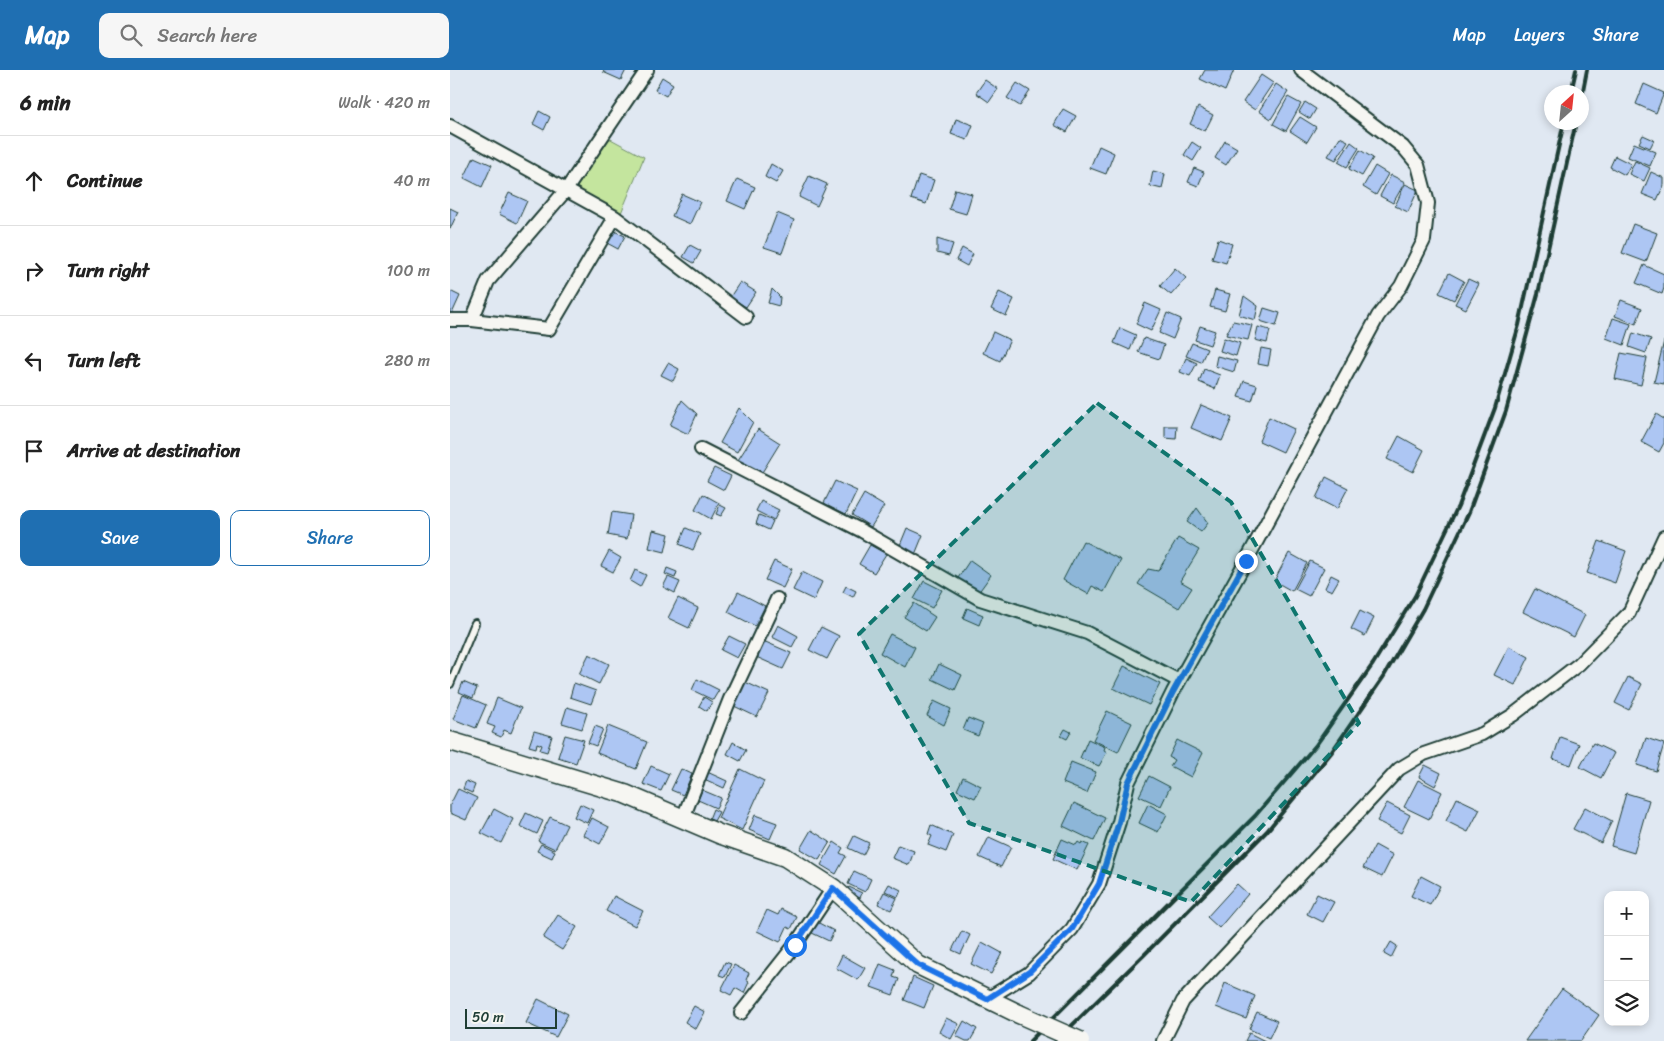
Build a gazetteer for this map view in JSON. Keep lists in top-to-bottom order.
{
  "scale_bar": "50 m",
  "north": "top right",
  "page": {
    "header": "Map",
    "search": "Search here",
    "nav": ["Map", "Layers", "Share"],
    "heading": ["6 min", "Walk · 420 m"],
    "list": [
      ["Continue", "40 m"],
      ["Turn right", "100 m"],
      ["Turn left", "280 m"],
      "Arrive at destination"
    ],
    "buttons": ["Save", "Share"],
    "map_buttons": ["+", "−"],
    "scale": "50 m"
  }
}
